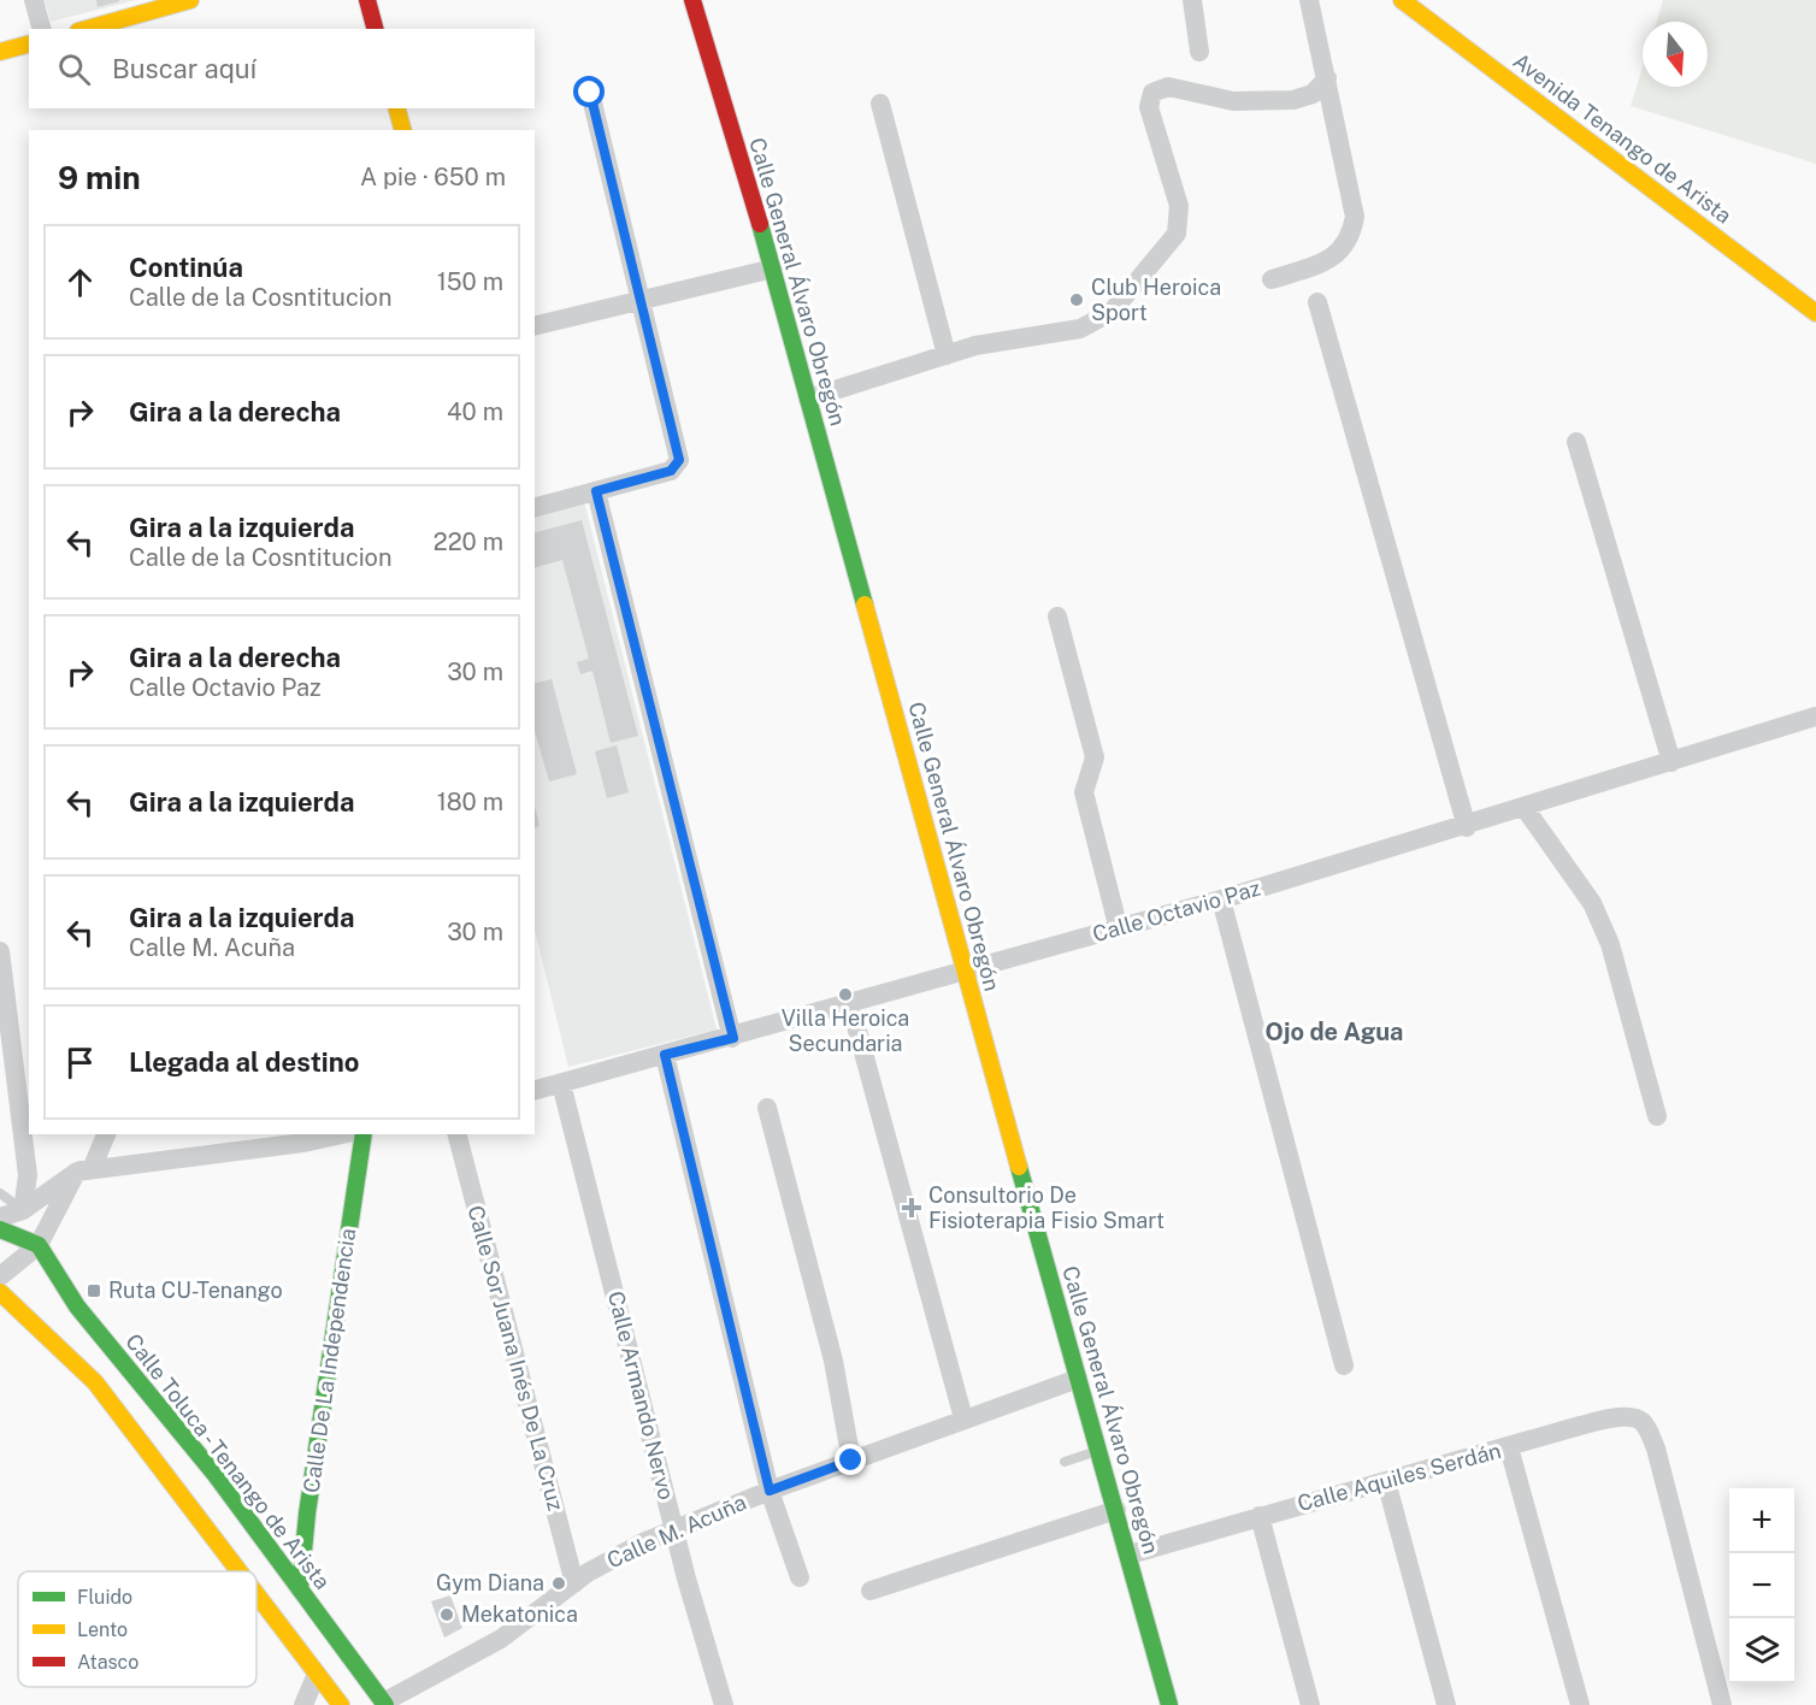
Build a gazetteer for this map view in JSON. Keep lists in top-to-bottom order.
{
  "streets": {
    "street": [
      "Avenida Tenango de Arista",
      "Calle General Álvaro Obregón",
      "Calle Octavio Paz",
      "Calle Sor Juana Inés De La Cruz",
      "Calle De La Independencia",
      "Calle Armando Nervo",
      "Calle Toluca - Tenango de Arista",
      "Calle Aquiles Serdán",
      "Calle M. Acuña"
    ]
  },
  "crossings": [
    ["Calle General Álvaro Obregón", "Calle Octavio Paz"],
    ["Calle General Álvaro Obregón", "Calle Aquiles Serdán"],
    ["Calle General Álvaro Obregón", "Calle M. Acuña"],
    ["Calle Octavio Paz", "Calle Armando Nervo"],
    ["Calle Sor Juana Inés De La Cruz", "Calle M. Acuña"],
    ["Calle De La Independencia", "Calle Toluca - Tenango de Arista"],
    ["Calle Armando Nervo", "Calle M. Acuña"],
    ["Calle Toluca - Tenango de Arista", "Calle M. Acuña"]
  ],
  "districts": ["Ojo de Agua"],
  "places": {
    "other": [
      "Club Heroica Sport",
      "Villa Heroica Secundaria",
      "Gym Diana",
      "Mekatonica"
    ],
    "health": ["Consultorio De Fisioterapia Fisio Smart"],
    "transit": ["Ruta CU-Tenango"]
  },
  "legend": ["Fluido", "Lento", "Atasco"],
  "north": "bottom",
  "page": {
    "search": "Buscar aquí",
    "heading": ["9 min", "A pie · 650 m"],
    "list": [
      ["Continúa", "Calle de la Cosntitucion", "150 m"],
      ["Gira a la derecha", "40 m"],
      ["Gira a la izquierda", "Calle de la Cosntitucion", "220 m"],
      ["Gira a la derecha", "Calle Octavio Paz", "30 m"],
      ["Gira a la izquierda", "180 m"],
      ["Gira a la izquierda", "Calle M. Acuña", "30 m"],
      "Llegada al destino"
    ],
    "map_buttons": ["+", "−"]
  }
}
